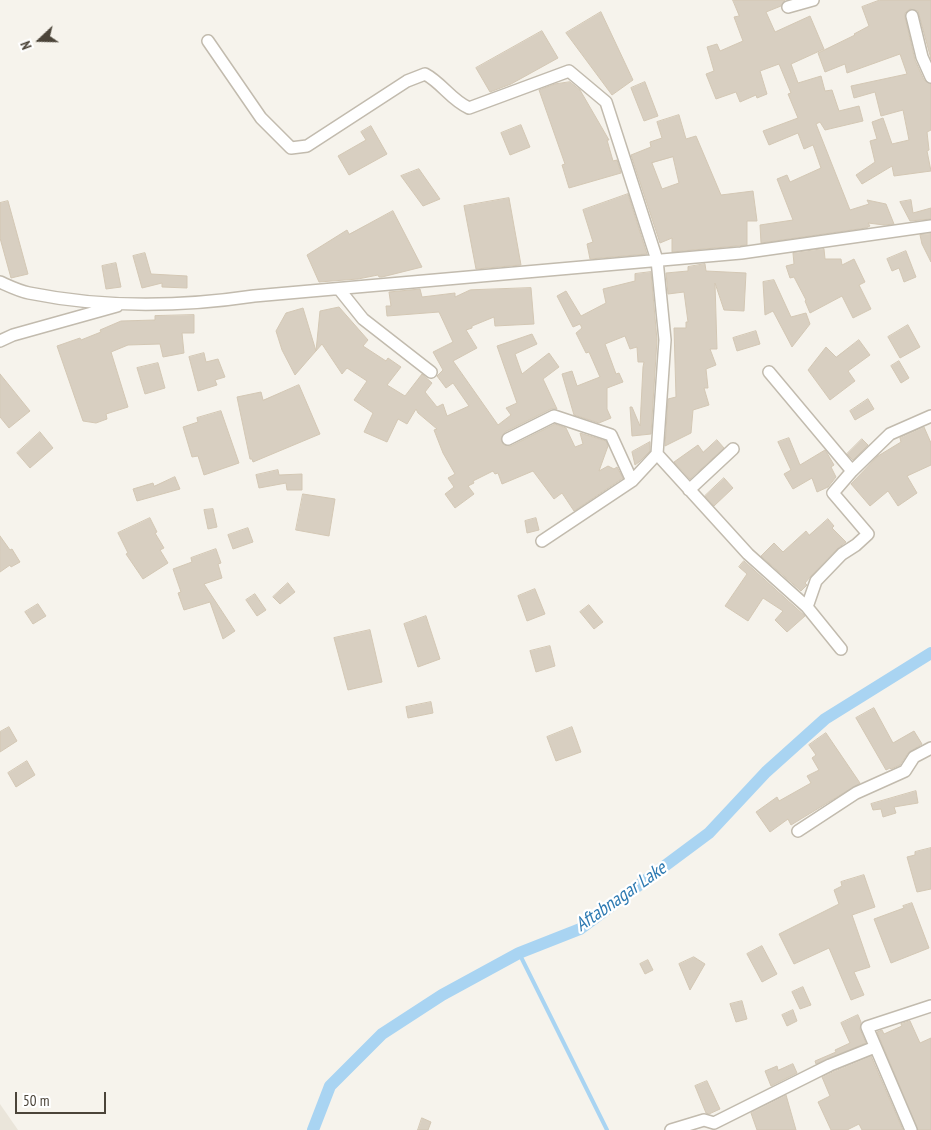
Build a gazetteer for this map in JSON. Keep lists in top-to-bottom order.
{
  "water": ["Aftabnagar Lake"],
  "scale_bar": "50 m",
  "north": "left"
}
